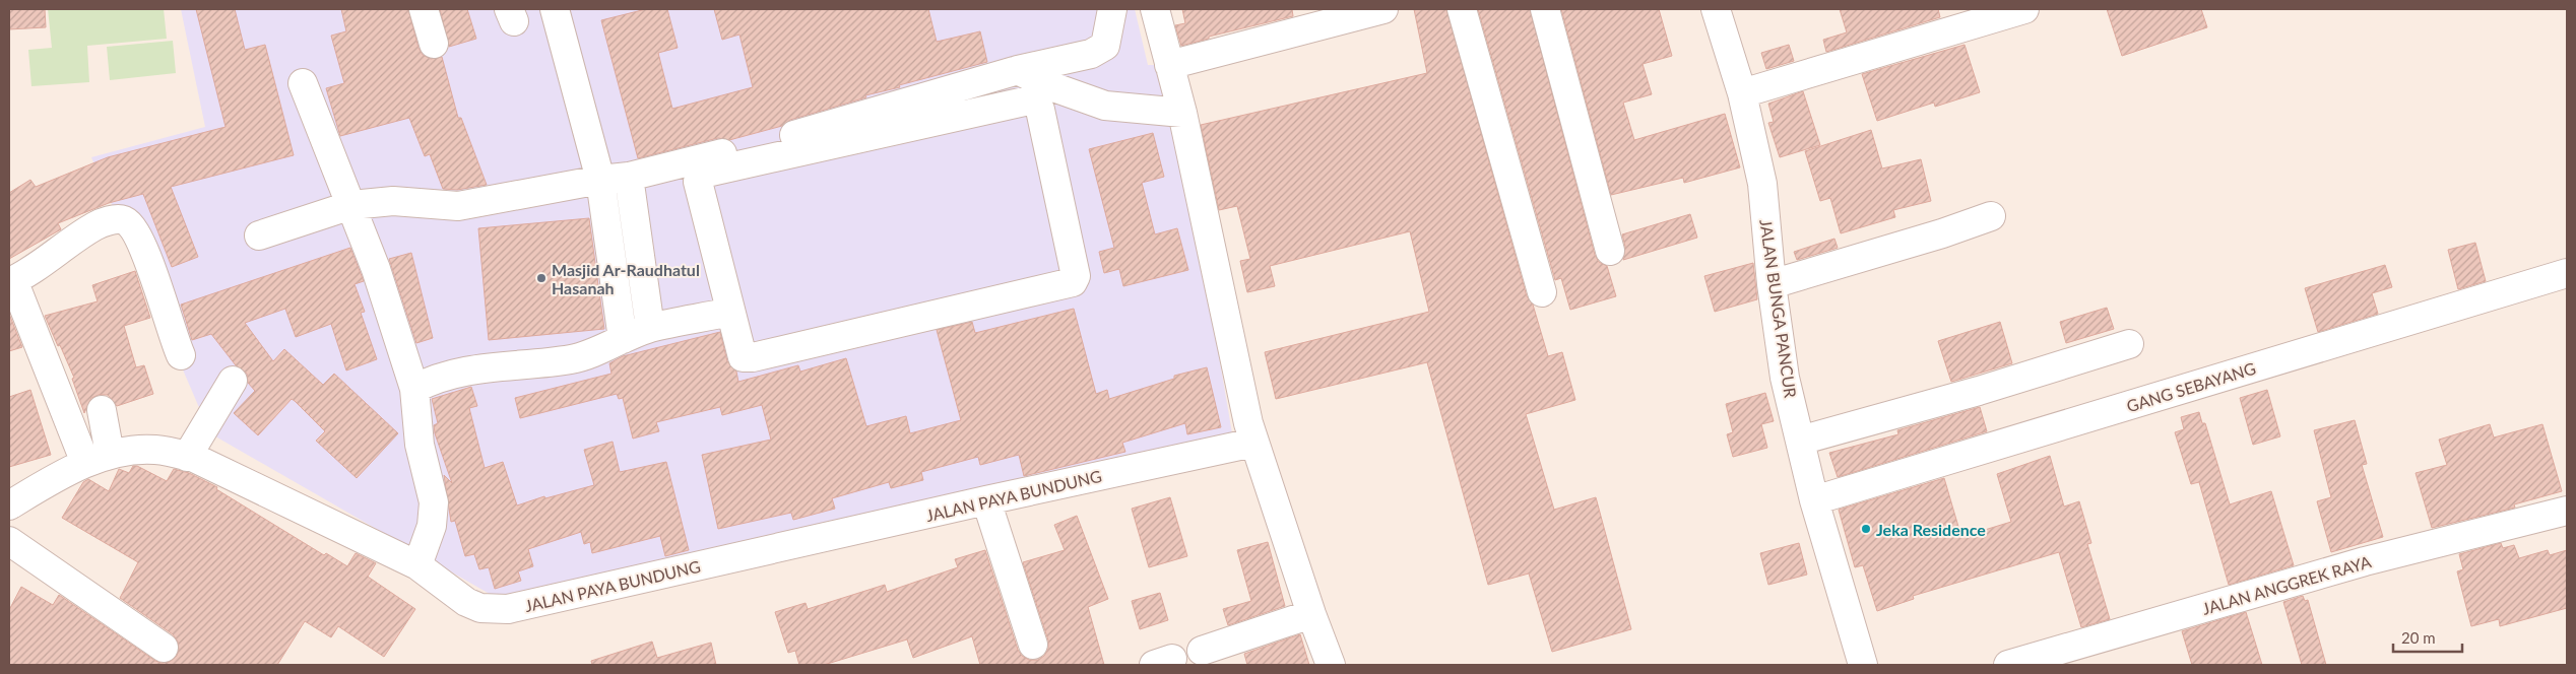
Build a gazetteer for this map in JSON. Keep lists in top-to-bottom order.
{
  "streets": {
    "street": [
      "JALAN BUNGA PANCUR",
      "GANG SEBAYANG",
      "JALAN PAYA BUNDUNG",
      "JALAN ANGGREK RAYA"
    ]
  },
  "crossings": [
    ["JALAN BUNGA PANCUR", "GANG SEBAYANG"]
  ],
  "places": ["Masjid Ar-Raudhatul Hasanah", "Jeka Residence"],
  "scale_bar": "20 m"
}
